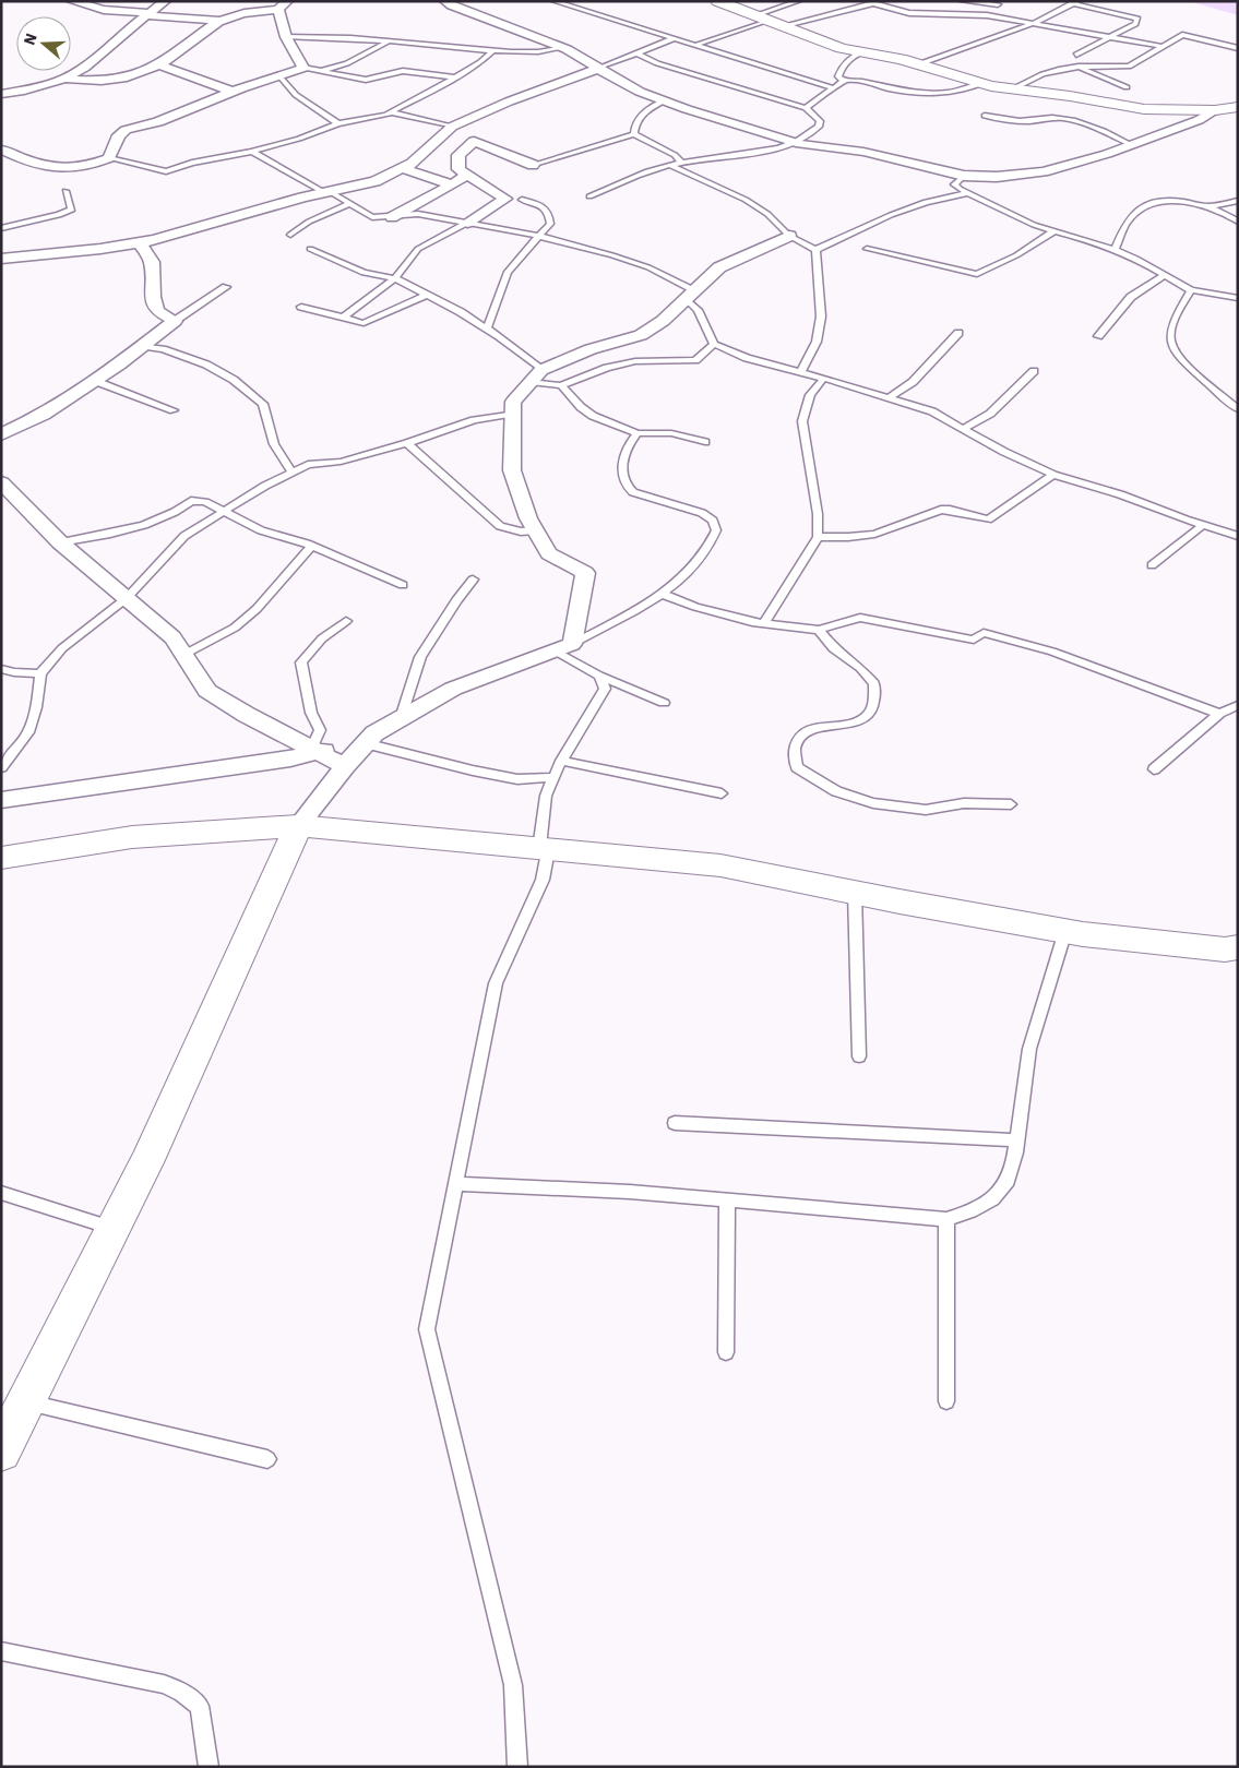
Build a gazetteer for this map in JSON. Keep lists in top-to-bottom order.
{
  "north": "left"
}
